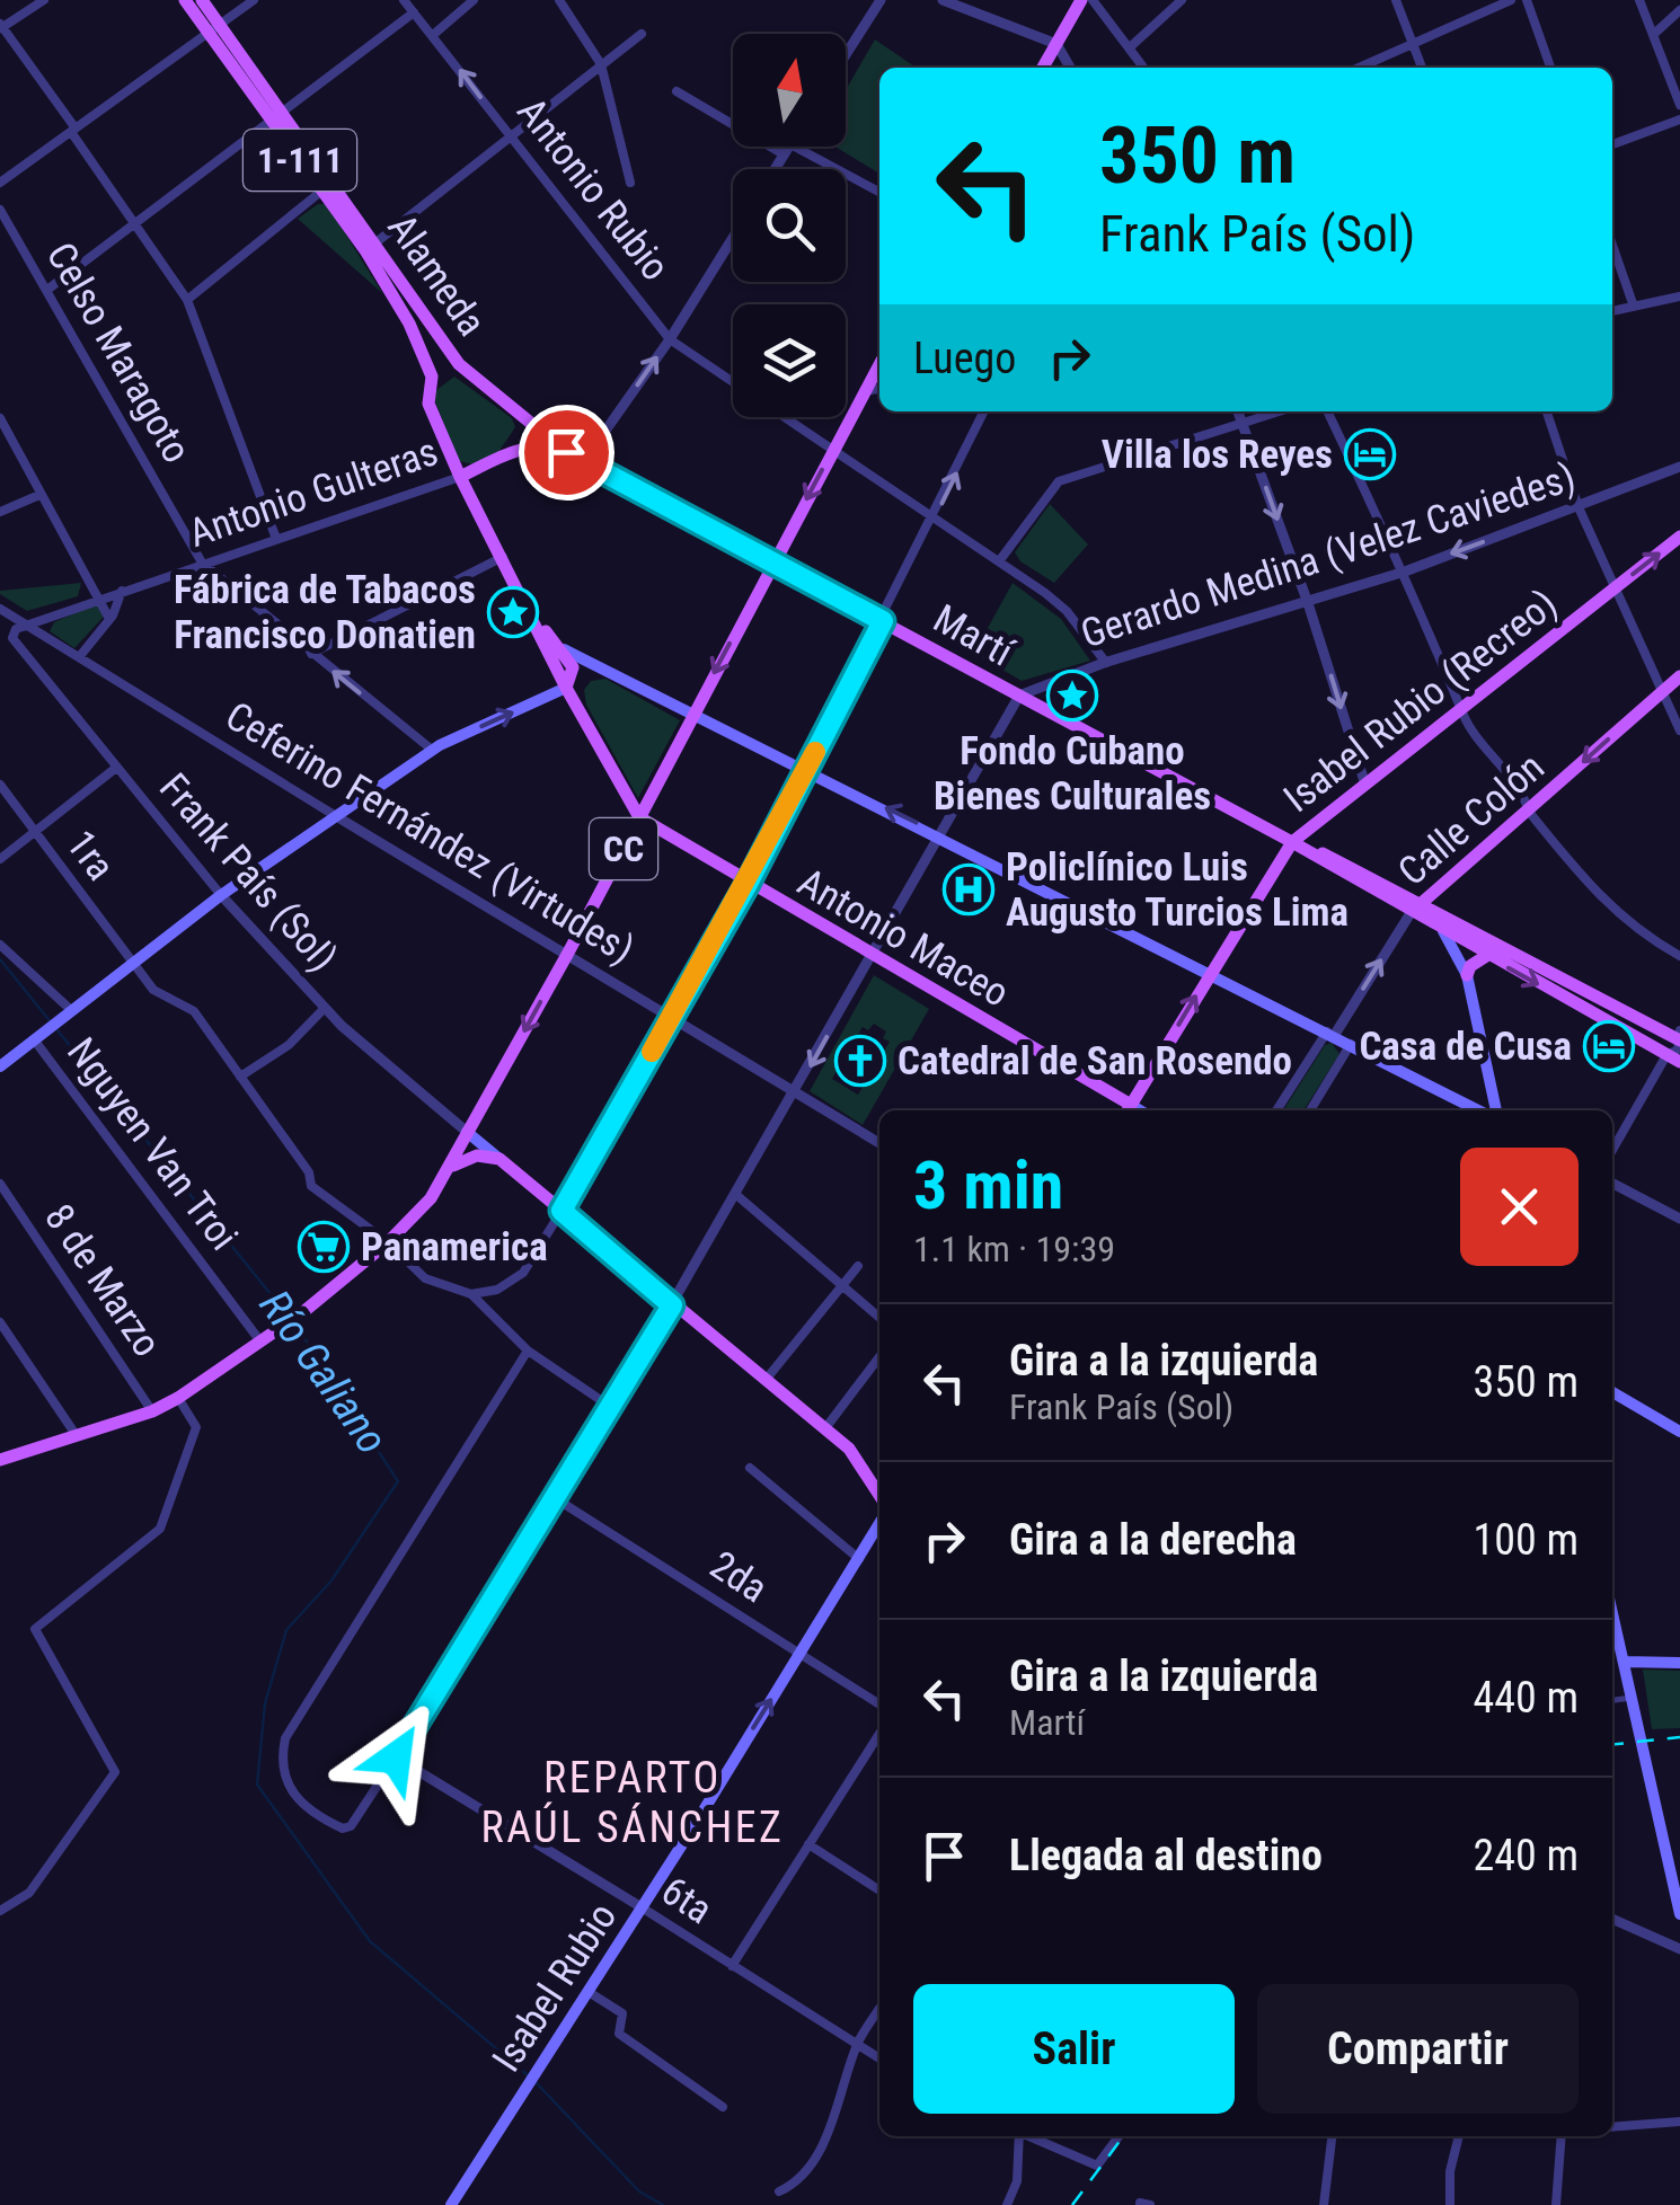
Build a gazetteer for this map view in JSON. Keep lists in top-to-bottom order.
{
  "streets": {
    "main road": [
      "1-111",
      "Alameda",
      "Antonio Gulteras",
      "Martí",
      "Isabel Rubio (Recreo)",
      "Calle Colón",
      "CC",
      "Antonio Maceo",
      "Isabel Rubio"
    ],
    "street": [
      "Antonio Rubio",
      "Celso Maragoto",
      "Gerardo Medina (Velez Caviedes)",
      "Ceferino Fernández (Virtudes)",
      "1ra",
      "Frank País (Sol)",
      "Nguyen Van Troi",
      "8 de Marzo",
      "2da",
      "6ta"
    ]
  },
  "crossings": [
    ["1-111", "Alameda"],
    ["1-111", "Antonio Gulteras"],
    ["1-111", "Martí"],
    ["Antonio Rubio", "Gerardo Medina (Velez Caviedes)"],
    ["Antonio Rubio", "CC"],
    ["Alameda", "Antonio Gulteras"],
    ["Alameda", "Martí"],
    ["Alameda", "Antonio Maceo"],
    ["Celso Maragoto", "Antonio Gulteras"],
    ["Antonio Gulteras", "Ceferino Fernández (Virtudes)"],
    ["Antonio Gulteras", "Frank País (Sol)"],
    ["Antonio Gulteras", "Antonio Maceo"],
    ["Gerardo Medina (Velez Caviedes)", "Martí"],
    ["Martí", "Isabel Rubio (Recreo)"],
    ["Martí", "Calle Colón"],
    ["Martí", "CC"],
    ["Isabel Rubio (Recreo)", "Antonio Maceo"],
    ["Ceferino Fernández (Virtudes)", "CC"],
    ["Ceferino Fernández (Virtudes)", "Frank País (Sol)"],
    ["CC", "1ra"],
    ["CC", "Frank País (Sol)"],
    ["CC", "Antonio Maceo"],
    ["CC", "Nguyen Van Troi"],
    ["CC", "8 de Marzo"],
    ["2da", "Isabel Rubio"],
    ["6ta", "Isabel Rubio"]
  ],
  "one_way": ["Isabel Rubio"],
  "districts": ["REPARTO RAÚL SÁNCHEZ"],
  "water": ["Río Galiano"],
  "places": {
    "hotel": ["Villa los Reyes", "Casa de Cusa"],
    "place": ["Fábrica de Tabacos Francisco Donatien", "Fondo Cubano Bienes Culturales"],
    "hospital": ["Policlínico Luis Augusto Turcios Lima"],
    "church": ["Catedral de San Rosendo"],
    "supermarket": ["Panamerica"]
  },
  "north": "top",
  "page": {
    "turn": ["350 m", "Frank País (Sol)"],
    "then": "Luego",
    "heading": ["3 min", "1.1 km · 19:39"],
    "list": [
      {
        "name": "Gira a la izquierda",
        "note": "Frank País (Sol)",
        "value": "350 m"
      },
      {
        "name": "Gira a la derecha",
        "value": "100 m"
      },
      {
        "name": "Gira a la izquierda",
        "note": "Martí",
        "value": "440 m"
      },
      {
        "name": "Llegada al destino",
        "value": "240 m"
      }
    ],
    "buttons": ["Salir", "Compartir"]
  }
}
